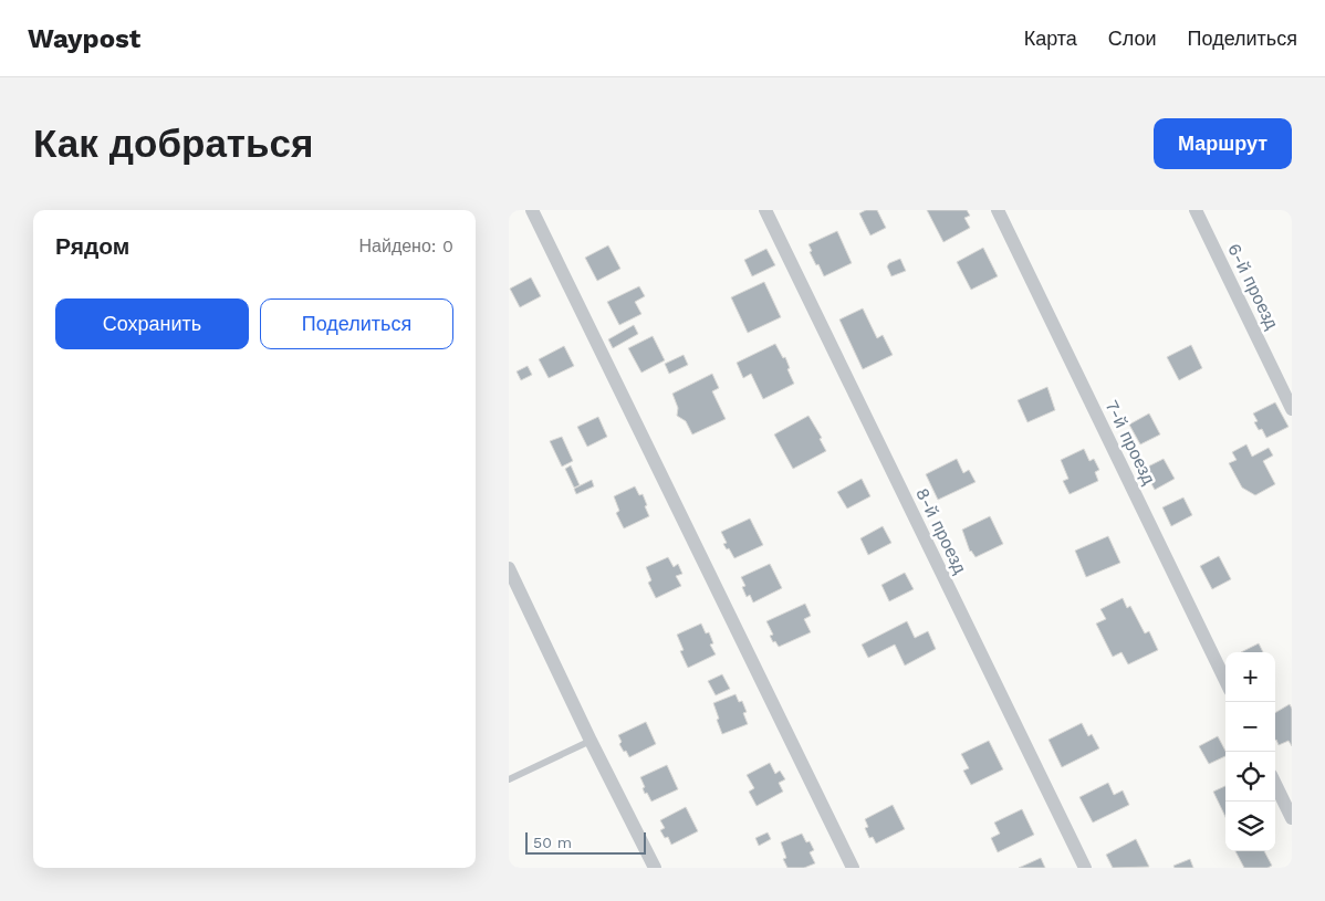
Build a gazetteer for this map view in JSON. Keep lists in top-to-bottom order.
{
  "streets": {
    "street": ["6-й проезд", "7-й проезд", "8-й проезд"]
  },
  "scale_bar": "50 m",
  "page": {
    "header": "Waypost",
    "nav": ["Карта", "Слои", "Поделиться"],
    "buttons": [
      "Маршрут",
      ["Сохранить", "Поделиться"]
    ],
    "title": "Как добраться",
    "heading": ["Рядом", "Найдено: 0"],
    "map_buttons": ["+", "−"],
    "scale": "50 m"
  }
}
